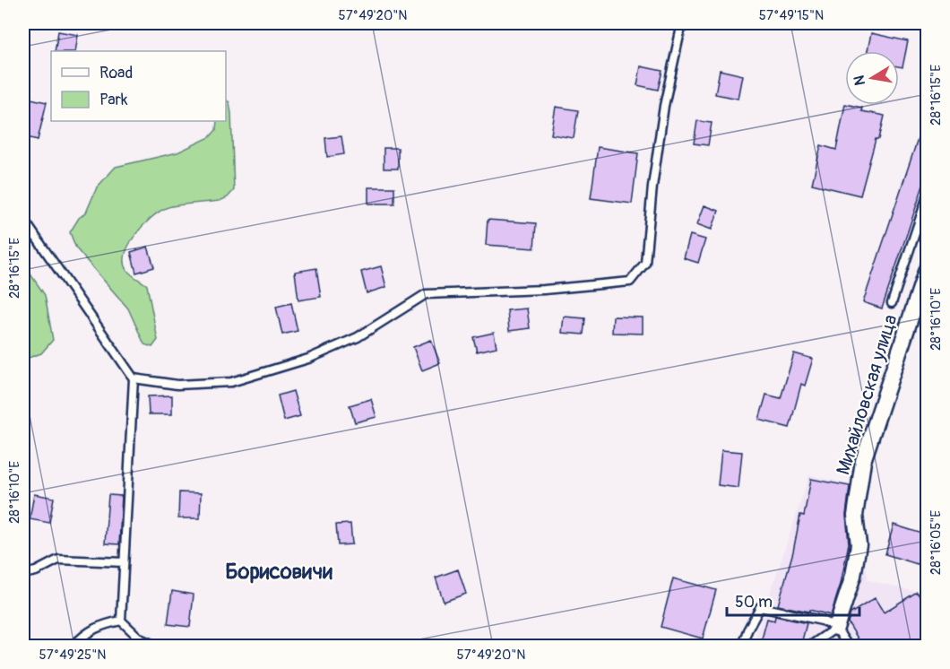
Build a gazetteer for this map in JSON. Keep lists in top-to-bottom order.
{
  "streets": {
    "street": ["Михайловская улица"]
  },
  "districts": ["Борисовичи"],
  "legend": ["Road", "Park"],
  "scale_bar": "50 m",
  "north": "left",
  "coordinates": [
    "57°49'20\"N",
    "57°49'15\"N",
    "28°16'15\"E",
    "28°16'10\"E",
    "28°16'05\"E",
    "57°49'25\"N"
  ]
}
